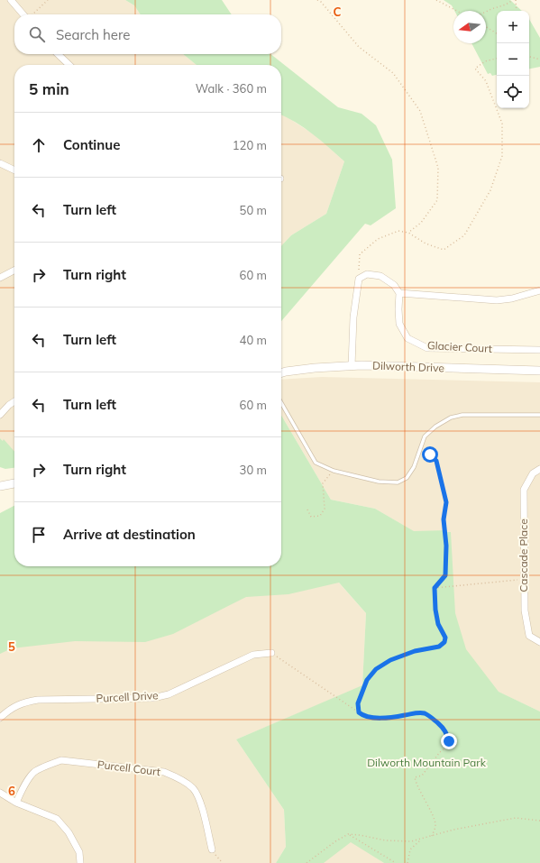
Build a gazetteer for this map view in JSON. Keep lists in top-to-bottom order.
{
  "streets": {
    "street": [
      "Glacier Court",
      "Dilworth Drive",
      "Cascade Place",
      "Purcell Drive",
      "Purcell Court"
    ]
  },
  "parks": ["Dilworth Mountain Park"],
  "north": "left",
  "page": {
    "map_buttons": ["+", "−"],
    "search": "Search here",
    "heading": ["5 min", "Walk · 360 m"],
    "list": [
      ["Continue", "120 m"],
      ["Turn left", "50 m"],
      ["Turn right", "60 m"],
      ["Turn left", "40 m"],
      ["Turn left", "60 m"],
      ["Turn right", "30 m"],
      "Arrive at destination"
    ]
  },
  "grid": {
    "columns": ["C"],
    "rows": ["5", "6"]
  }
}
